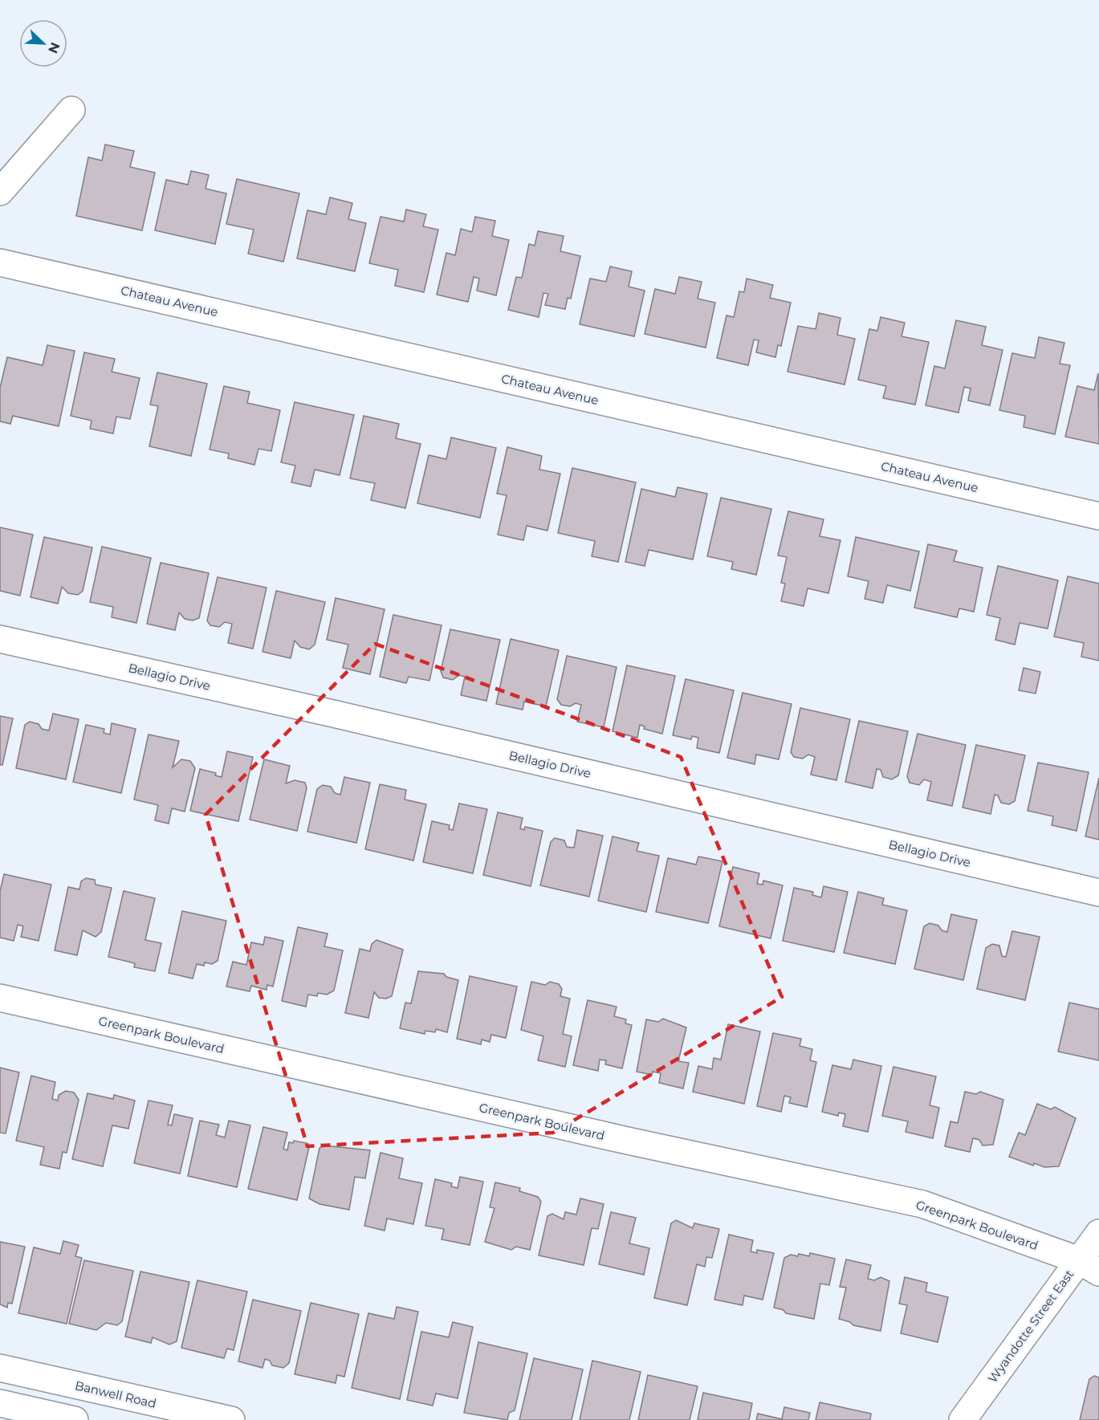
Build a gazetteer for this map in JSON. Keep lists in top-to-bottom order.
{
  "streets": {
    "street": [
      "Chateau Avenue",
      "Bellagio Drive",
      "Greenpark Boulevard",
      "Wyandotte Street East",
      "Banwell Road"
    ]
  },
  "crossings": [
    ["Greenpark Boulevard", "Wyandotte Street East"]
  ],
  "north": "bottom right"
}
